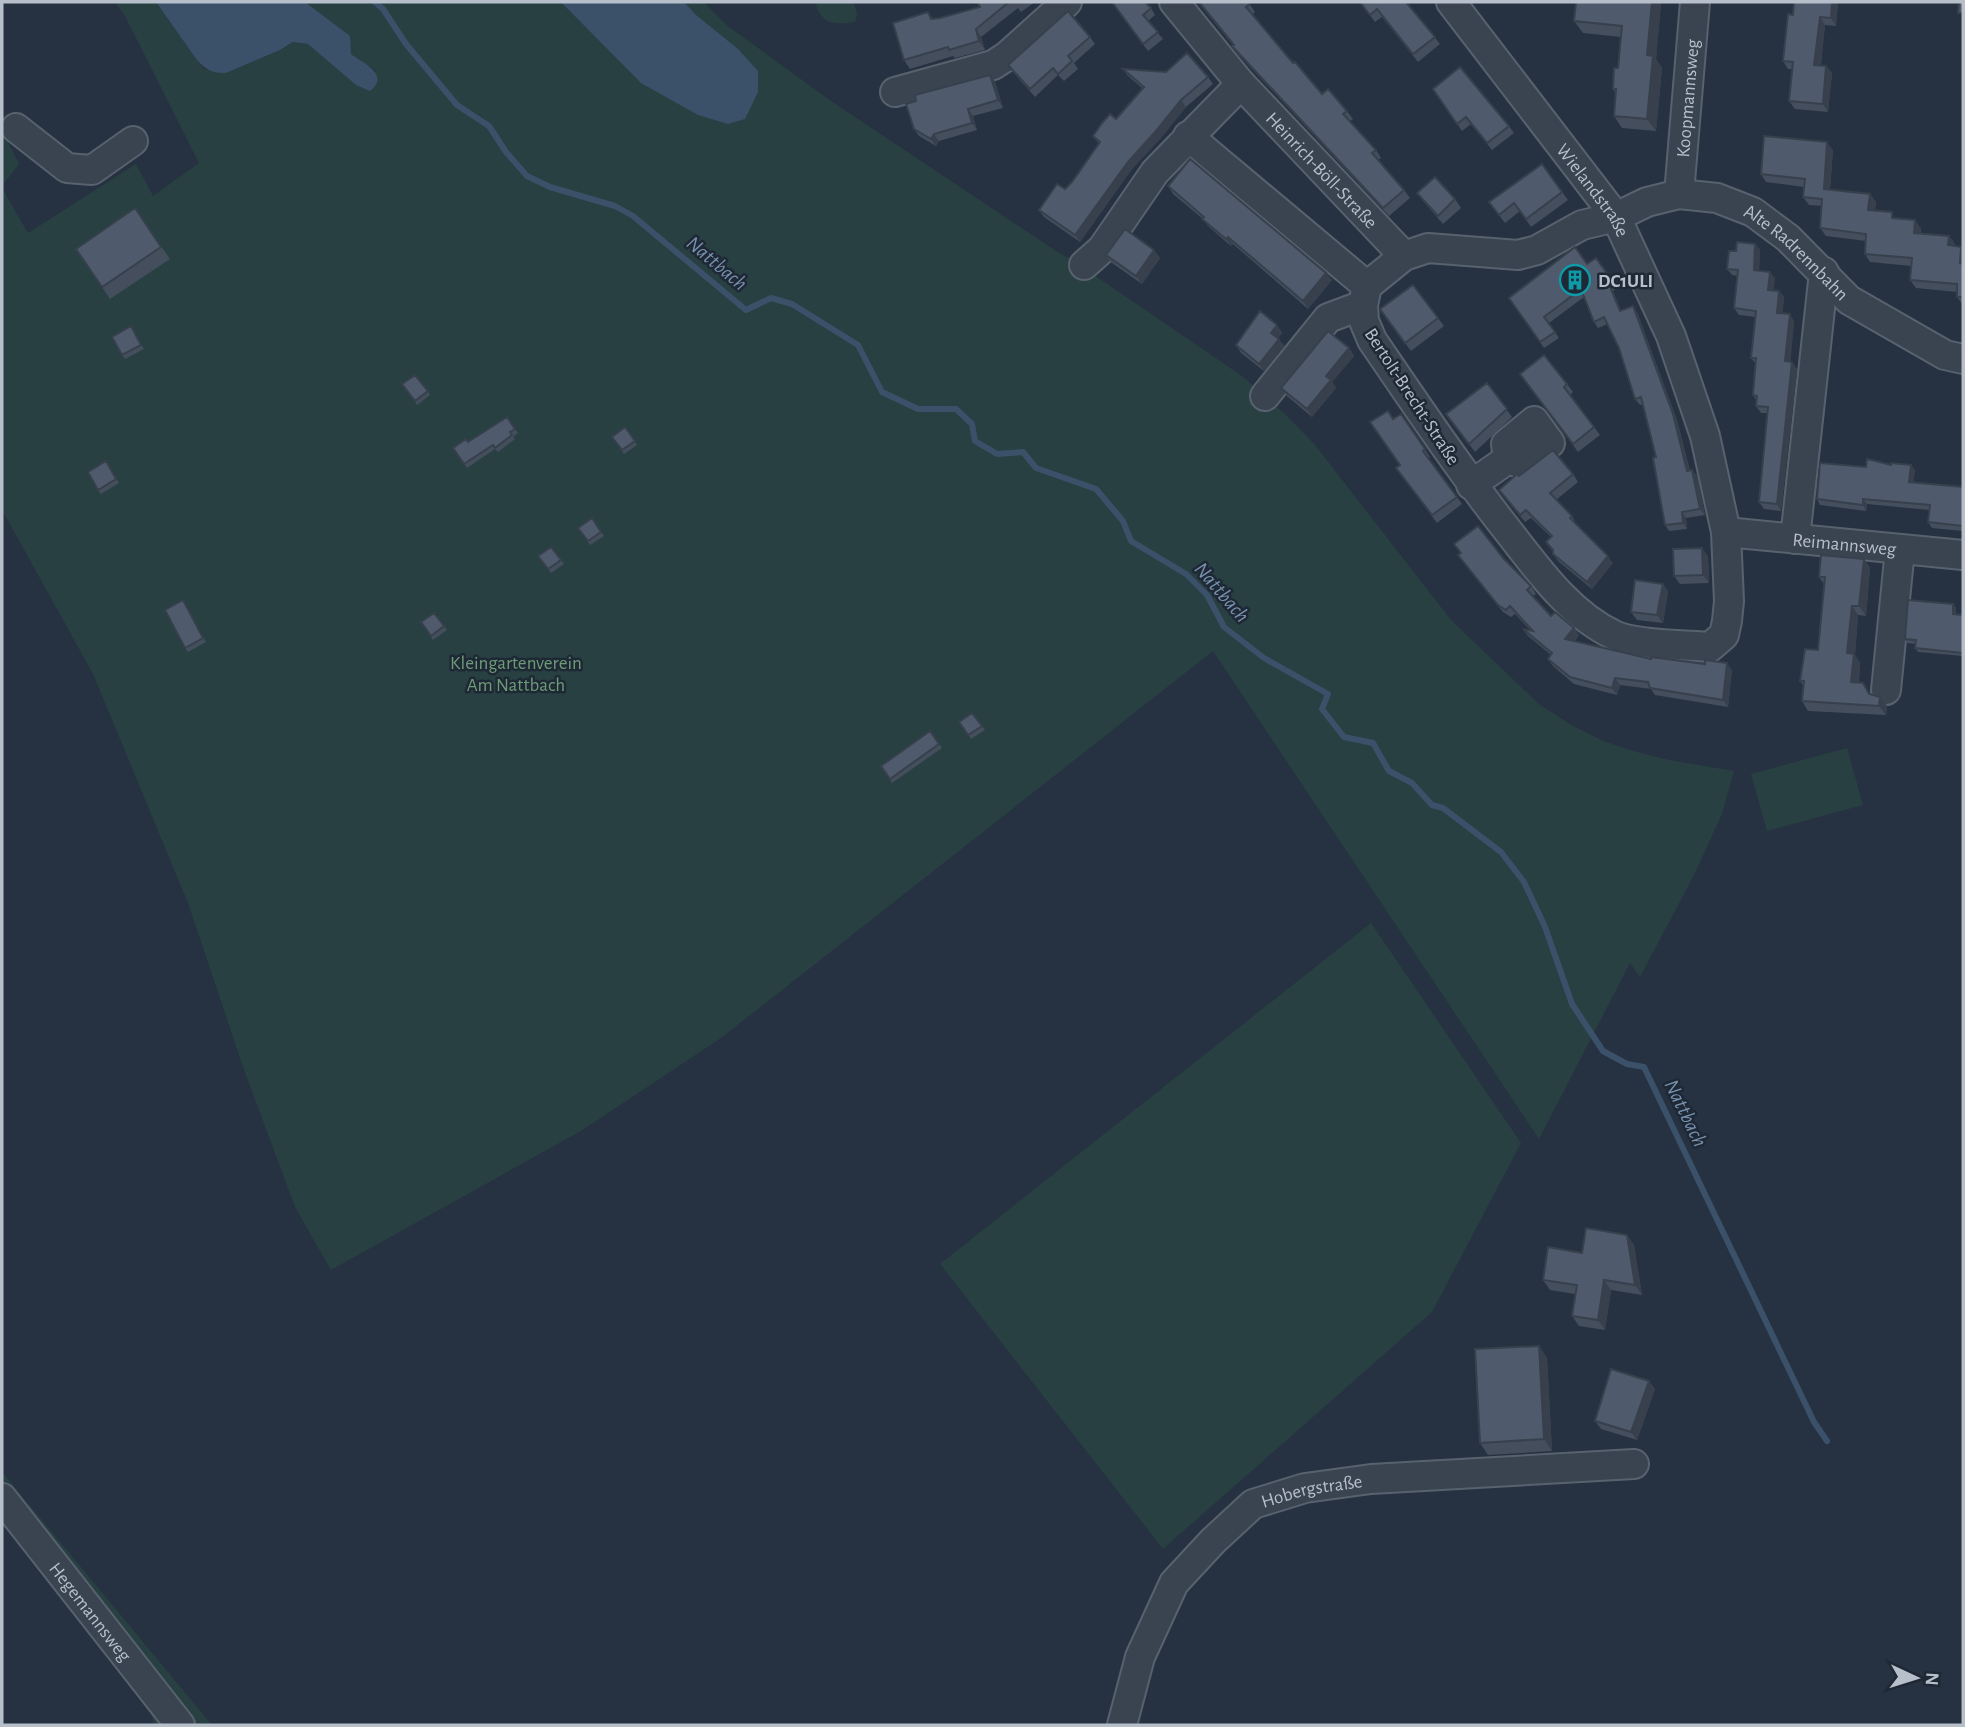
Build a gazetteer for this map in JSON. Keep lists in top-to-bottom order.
{
  "streets": {
    "street": [
      "Koopmannsweg",
      "Heinrich-Böll-Straße",
      "Wielandstraße",
      "Alte Radrennbahn",
      "Bertolt-Brecht-Straße",
      "Reimannsweg",
      "Hobergstraße",
      "Hegemannsweg"
    ]
  },
  "crossings": [
    ["Koopmannsweg", "Alte Radrennbahn"],
    ["Heinrich-Böll-Straße", "Bertolt-Brecht-Straße"],
    ["Wielandstraße", "Alte Radrennbahn"],
    ["Wielandstraße", "Bertolt-Brecht-Straße"],
    ["Wielandstraße", "Reimannsweg"],
    ["Alte Radrennbahn", "Bertolt-Brecht-Straße"]
  ],
  "water": ["Nattbach"],
  "parks": ["Kleingartenverein Am Nattbach"],
  "places": {
    "building": ["DC1ULI"]
  },
  "north": "right"
}
